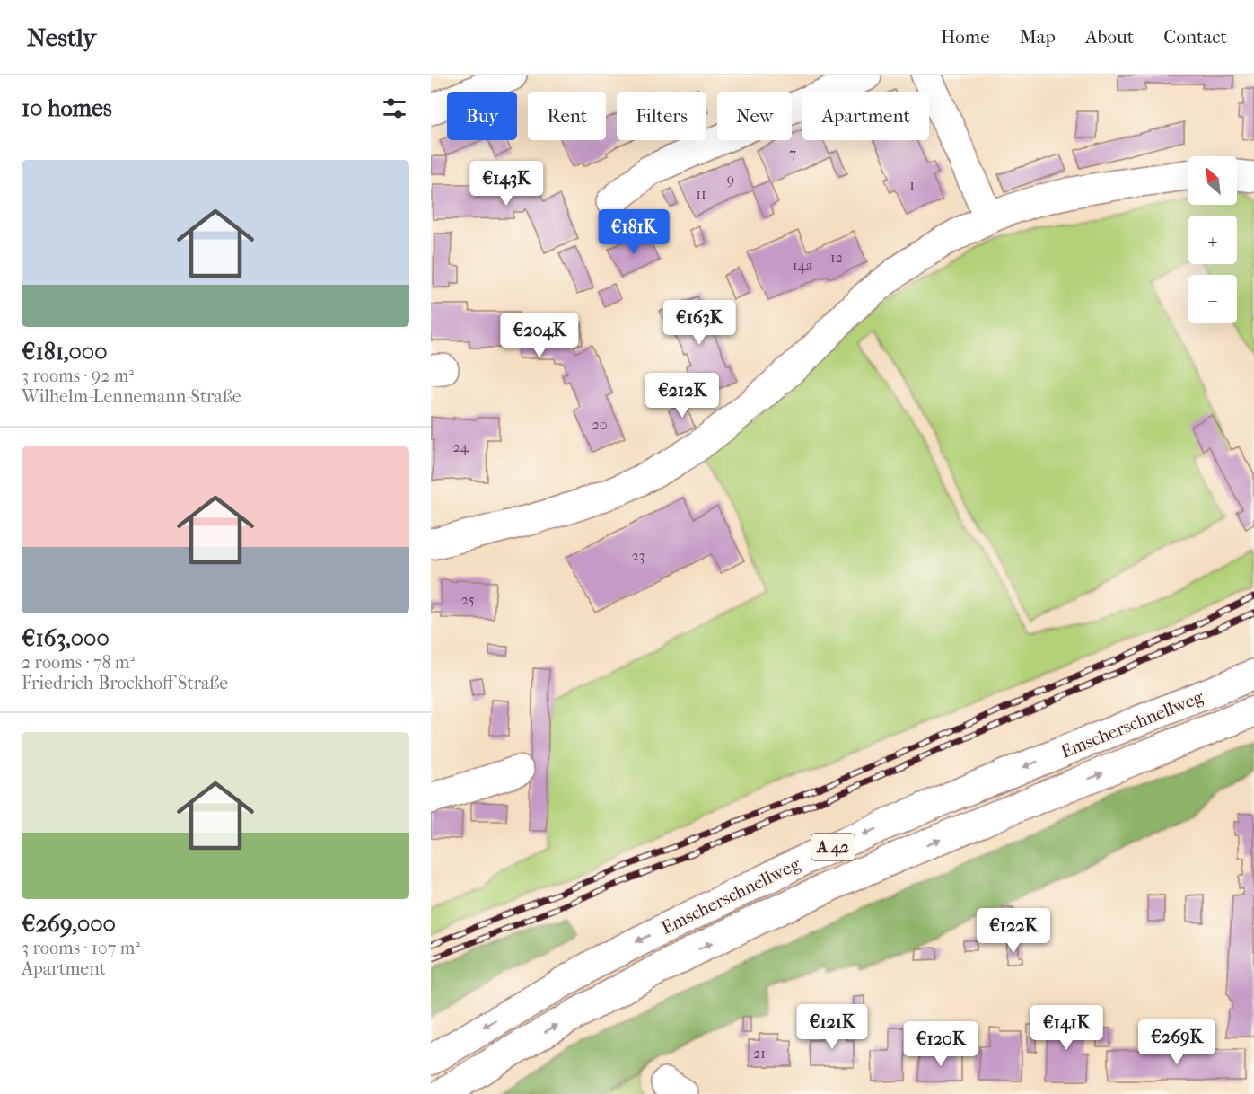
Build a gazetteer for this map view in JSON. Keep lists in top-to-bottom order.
{
  "streets": {
    "main road": ["Emscherschnellweg", "A 42"]
  },
  "house_numbers": [
    "7",
    "9",
    "1",
    "11",
    "12",
    "14a",
    "20",
    "24",
    "23",
    "25",
    "21"
  ],
  "north": "top left",
  "page": {
    "header": "Nestly",
    "nav": [
      "Home",
      "Map",
      "About",
      "Contact"
    ],
    "heading": "10 homes",
    "chip": [
      "Buy",
      "Rent",
      "Filters",
      "New",
      "Apartment"
    ],
    "list": [
      {
        "name": "€181,000",
        "note": "3 rooms · 92 m² · Wilhelm-Lennemann-Straße"
      },
      {
        "name": "€163,000",
        "note": "2 rooms · 78 m² · Friedrich-Brockhoff-Straße"
      },
      {
        "name": "€269,000",
        "note": "3 rooms · 107 m² · Apartment"
      }
    ],
    "map_buttons": ["+", "−"],
    "price": [
      "€143K",
      "€181K",
      "€163K",
      "€204K",
      "€212K",
      "€122K",
      "€121K",
      "€141K",
      "€269K",
      "€120K"
    ]
  }
}
